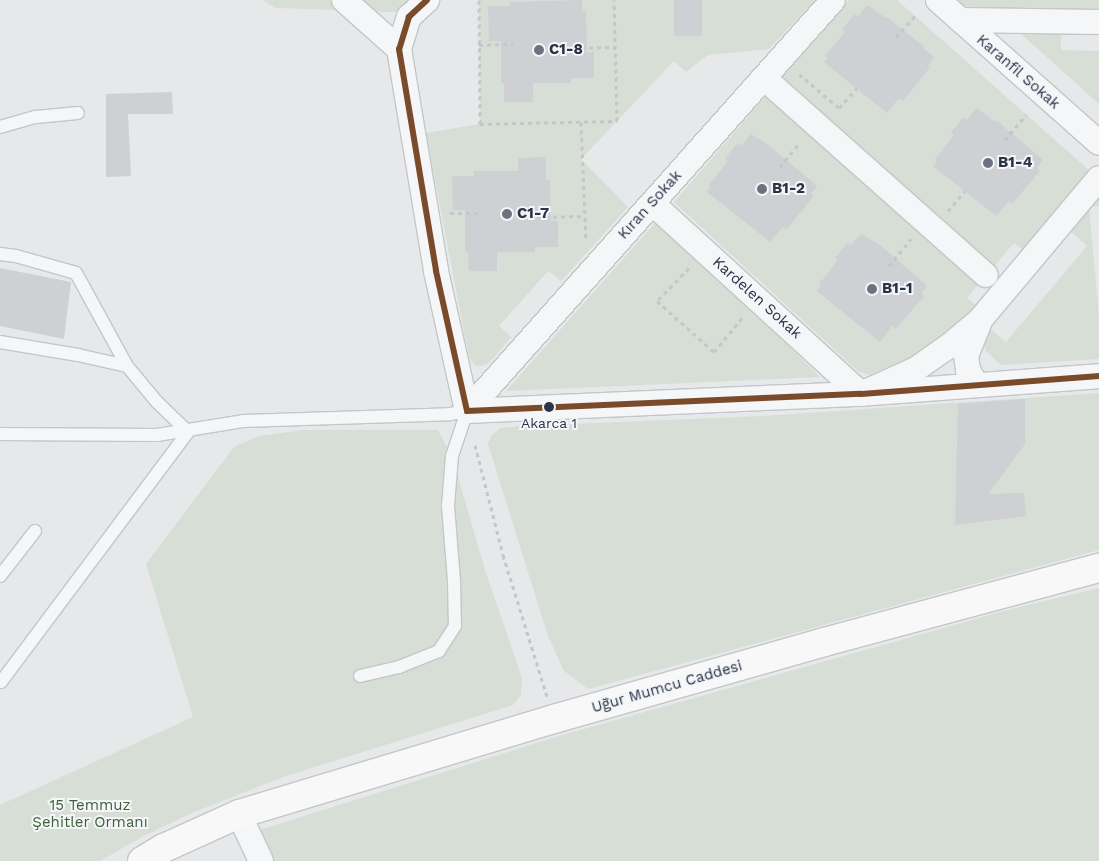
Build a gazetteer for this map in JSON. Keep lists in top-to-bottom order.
{
  "streets": {
    "street": [
      "Karanfil Sokak",
      "Kıran Sokak",
      "Kardelen Sokak",
      "Uğur Mumcu Caddesi"
    ]
  },
  "crossings": [
    ["Kıran Sokak", "Kardelen Sokak"]
  ],
  "parks": ["15 Temmuz Şehitler Ormanı"],
  "places": [
    "C1-8",
    "B1-4",
    "B1-2",
    "C1-7",
    "B1-1",
    "Akarca 1"
  ]
}
